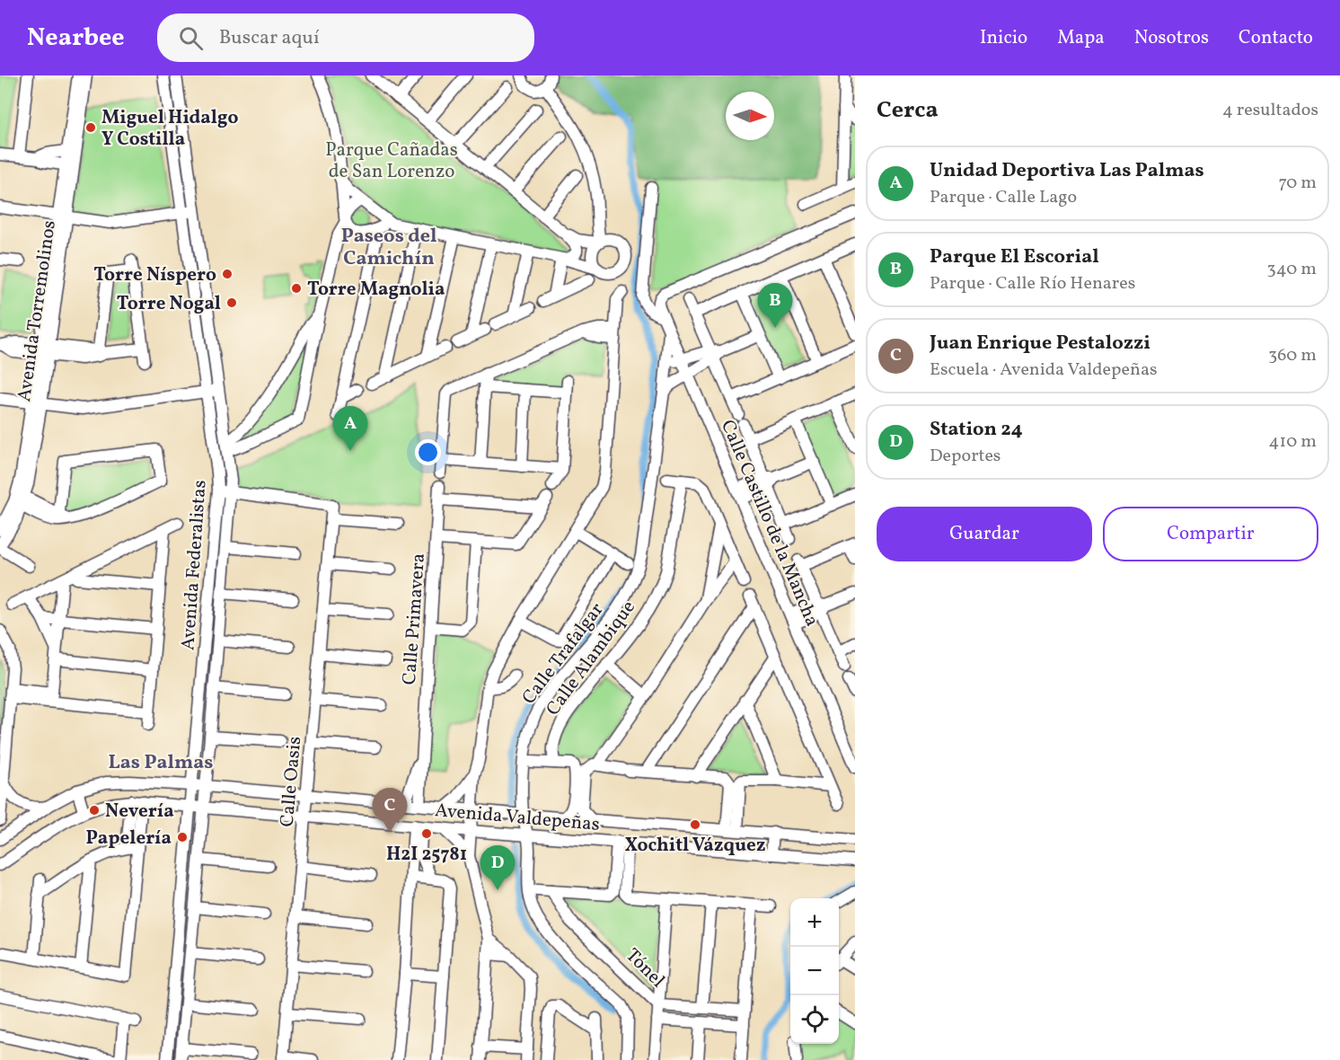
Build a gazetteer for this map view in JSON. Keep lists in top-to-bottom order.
{
  "streets": {
    "street": [
      "Avenida Torremolinos",
      "Calle Castillo de la Mancha",
      "Avenida Federalistas",
      "Calle Primavera",
      "Calle Trafalgar",
      "Calle Alambique",
      "Calle Oasis",
      "Avenida Valdepeñas",
      "Tónel"
    ]
  },
  "crossings": [
    ["Calle Castillo de la Mancha", "Calle Trafalgar"],
    ["Avenida Federalistas", "Calle Oasis"],
    ["Avenida Federalistas", "Avenida Valdepeñas"],
    ["Calle Trafalgar", "Avenida Valdepeñas"],
    ["Calle Oasis", "Avenida Valdepeñas"]
  ],
  "districts": ["Paseos del Camichín", "Las Palmas"],
  "parks": ["Parque Cañadas de San Lorenzo"],
  "places": [
    "Miguel Hidalgo Y Costilla",
    "Torre Níspero",
    "Torre Magnolia",
    "Torre Nogal",
    "Nevería",
    "Xochitl Vázquez",
    "H2I 25781",
    "Papelería"
  ],
  "north": "right",
  "page": {
    "header": "Nearbee",
    "search": "Buscar aquí",
    "nav": [
      "Inicio",
      "Mapa",
      "Nosotros",
      "Contacto"
    ],
    "heading": ["Cerca", "4 resultados"],
    "list": [
      {
        "mark": "A",
        "name": "Unidad Deportiva Las Palmas",
        "note": "Parque · Calle Lago",
        "value": "70 m"
      },
      {
        "mark": "B",
        "name": "Parque El Escorial",
        "note": "Parque · Calle Río Henares",
        "value": "340 m"
      },
      {
        "mark": "C",
        "name": "Juan Enrique Pestalozzi",
        "note": "Escuela · Avenida Valdepeñas",
        "value": "360 m"
      },
      {
        "mark": "D",
        "name": "Station 24",
        "note": "Deportes",
        "value": "410 m"
      }
    ],
    "pins": [
      "B",
      "A",
      "C",
      "D"
    ],
    "buttons": ["Guardar", "Compartir"],
    "map_buttons": ["+", "−"]
  }
}
